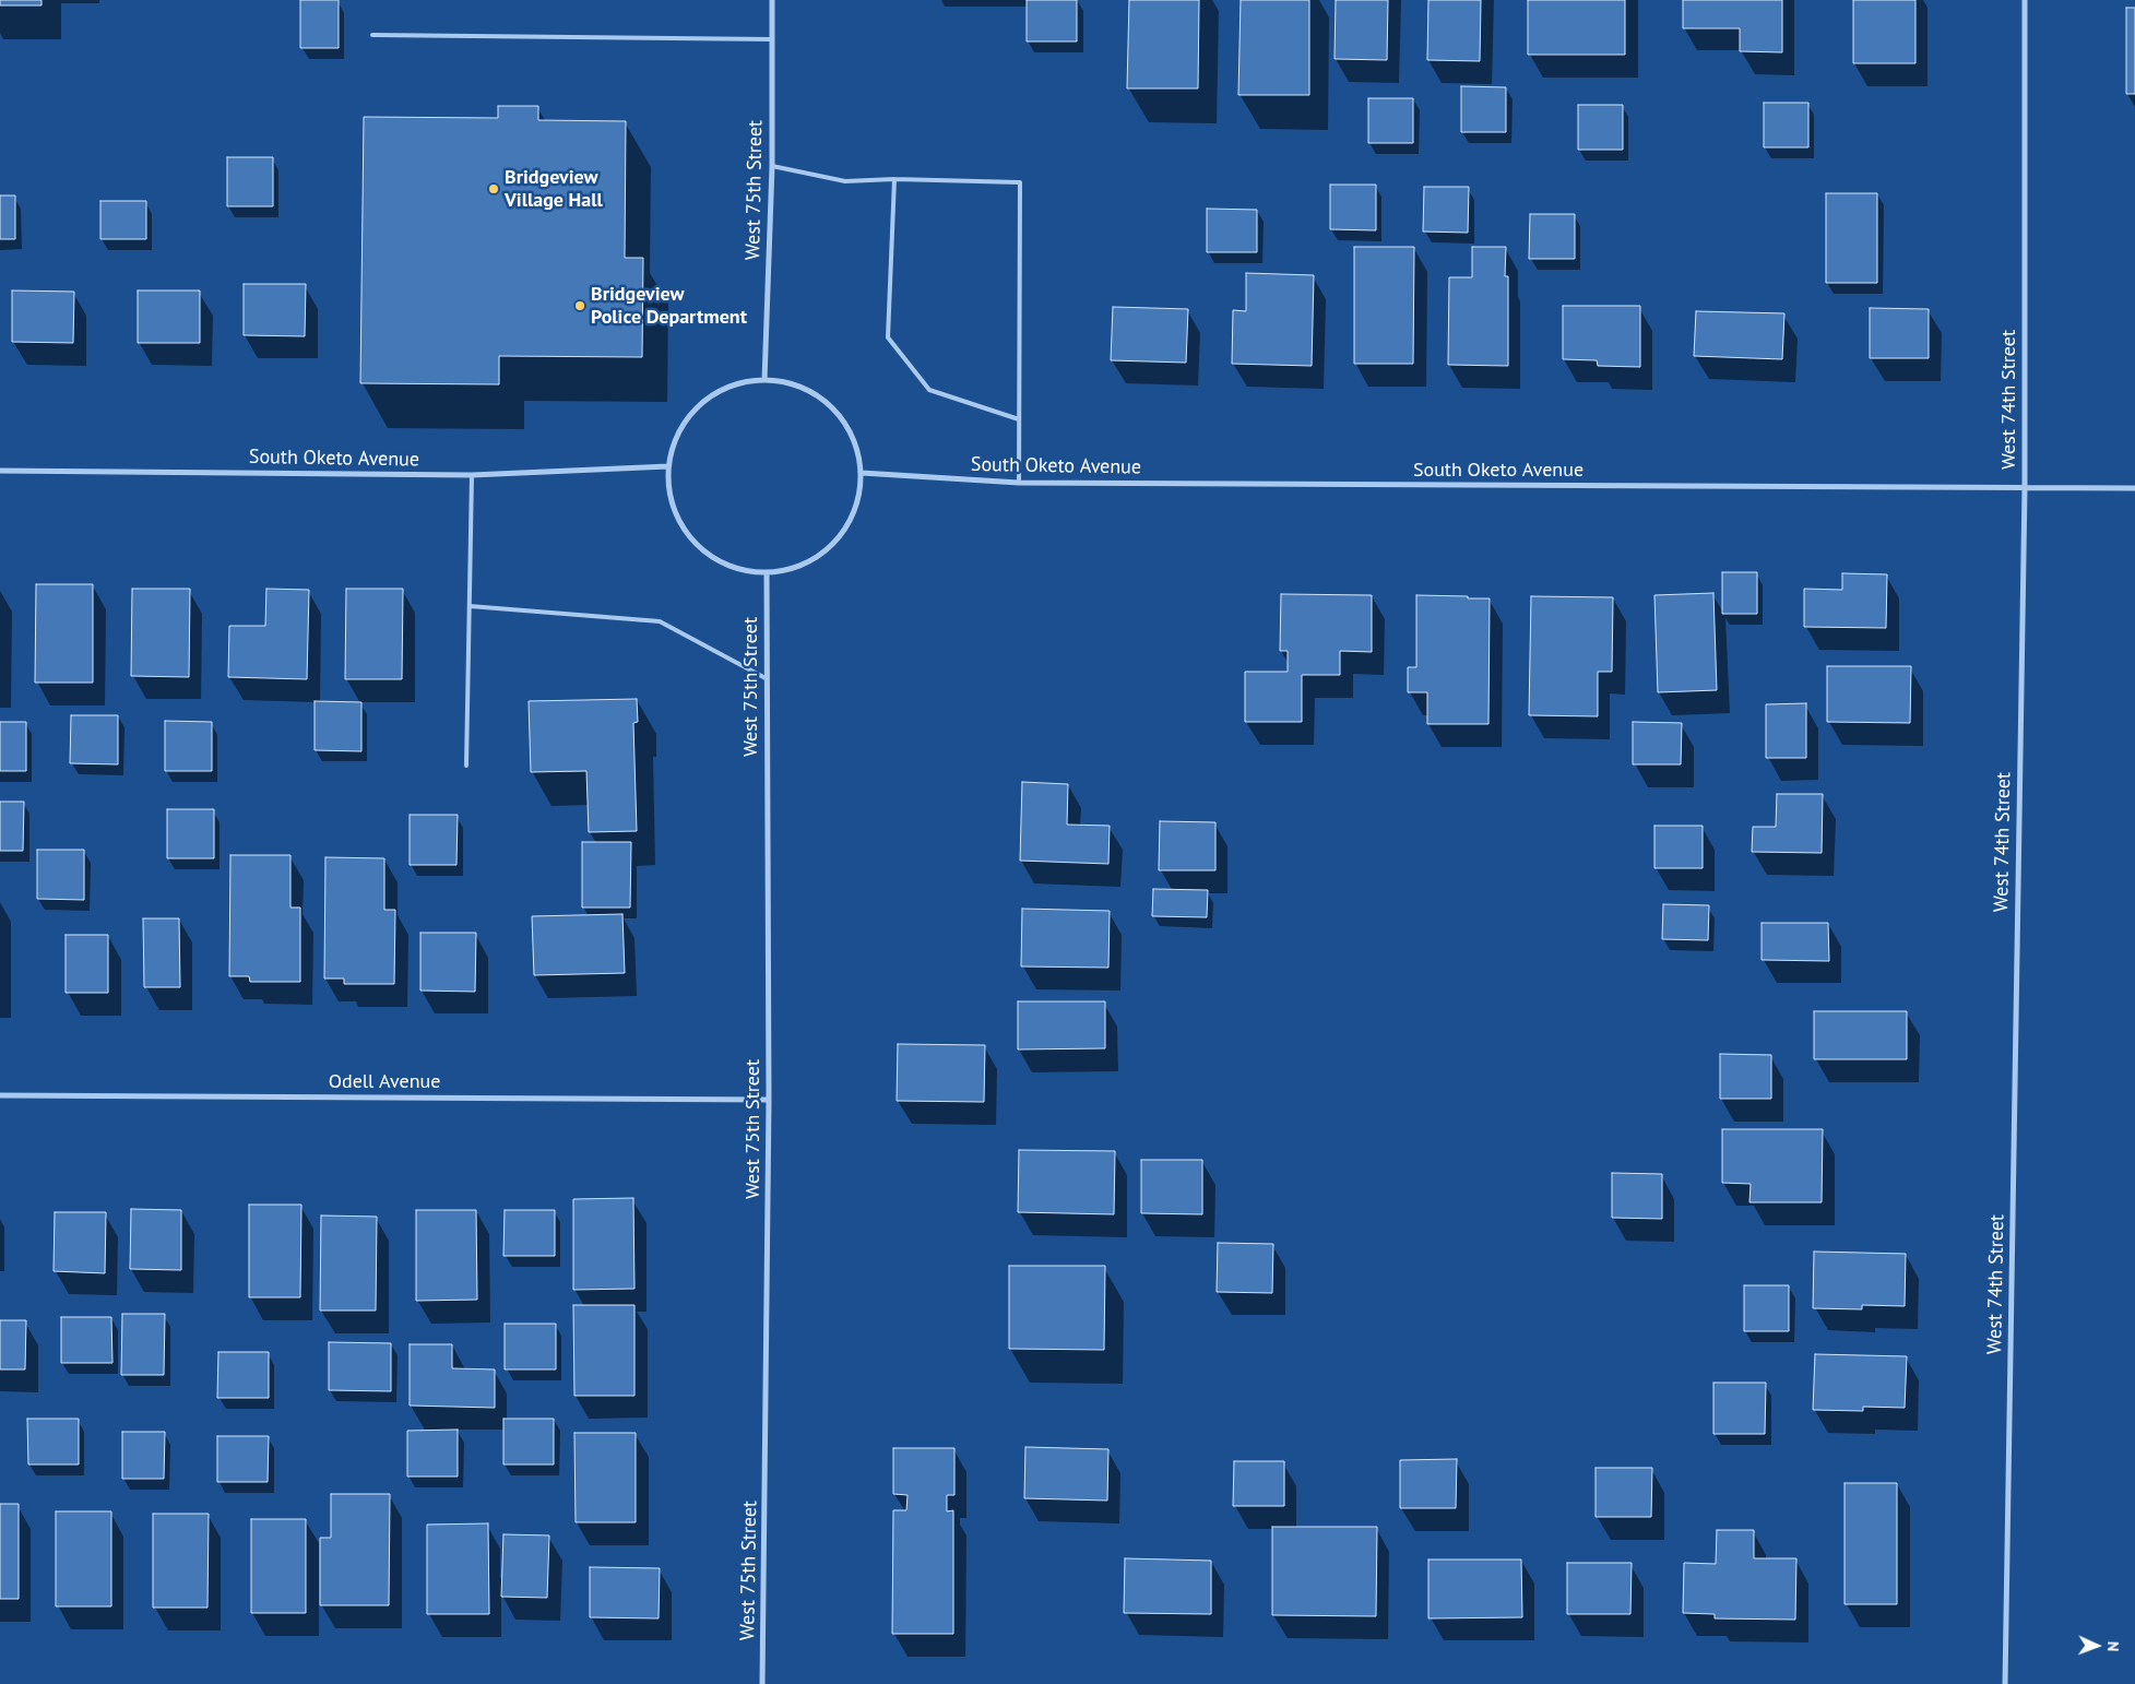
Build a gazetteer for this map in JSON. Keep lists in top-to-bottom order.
{
  "streets": {
    "street": [
      "West 75th Street",
      "West 74th Street",
      "South Oketo Avenue",
      "Odell Avenue"
    ]
  },
  "crossings": [
    ["West 75th Street", "South Oketo Avenue"],
    ["West 75th Street", "Odell Avenue"],
    ["West 74th Street", "South Oketo Avenue"]
  ],
  "places": ["Bridgeview Village Hall", "Bridgeview Police Department"],
  "north": "right"
}
